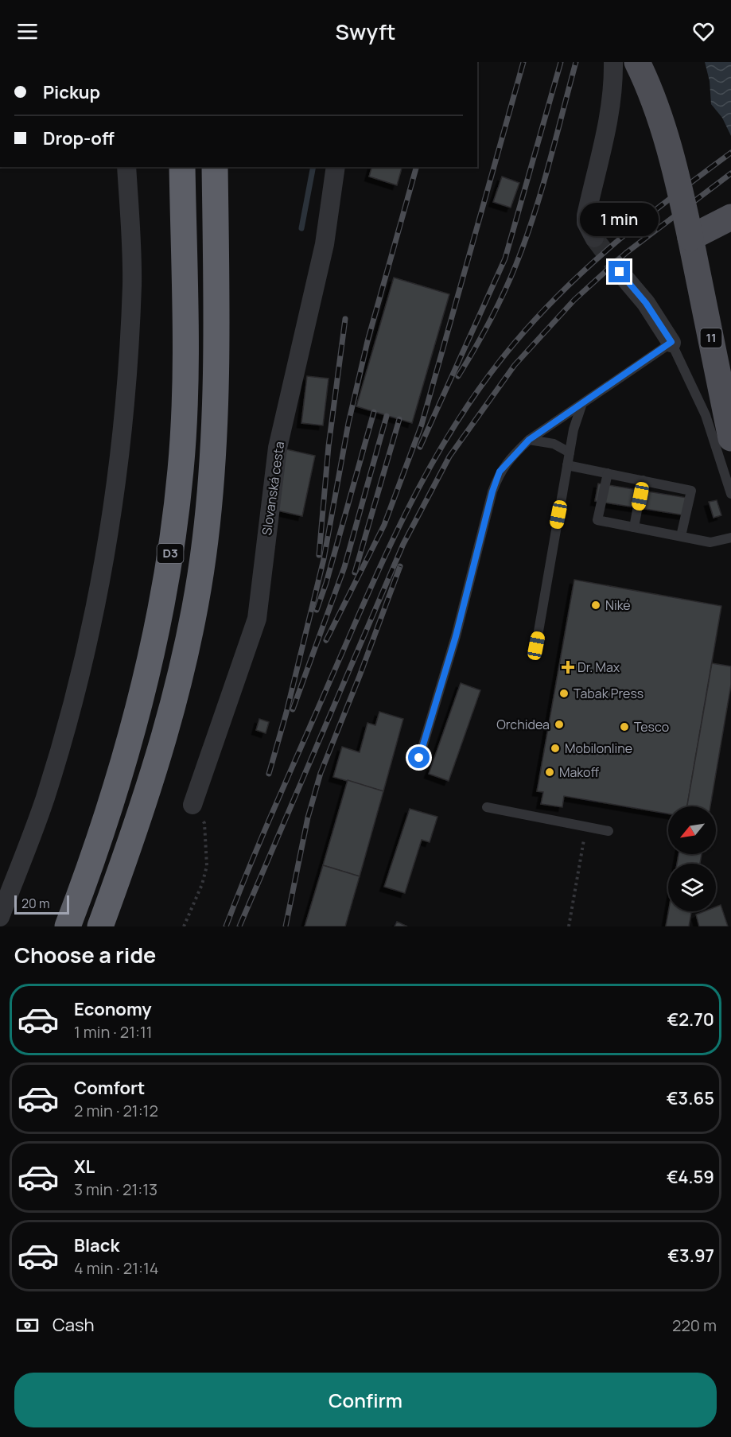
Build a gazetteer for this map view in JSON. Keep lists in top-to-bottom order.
{
  "streets": {
    "highway": ["D3"],
    "main road": ["11"],
    "street": ["Slovanská cesta"]
  },
  "places": {
    "other": [
      "Niké",
      "Tabak Press",
      "Orchidea",
      "Tesco",
      "Mobilonline",
      "Makoff"
    ],
    "health": ["Dr. Max"]
  },
  "scale_bar": "20 m",
  "north": "bottom left",
  "page": {
    "header": "Swyft",
    "banner": ["Pickup", "Drop-off"],
    "bubble": "1 min",
    "scale": "20 m",
    "heading": "Choose a ride",
    "list": [
      {
        "name": "Economy",
        "note": "1 min · 21:11",
        "value": "€2.70"
      },
      {
        "name": "Comfort",
        "note": "2 min · 21:12",
        "value": "€3.65"
      },
      {
        "name": "XL",
        "note": "3 min · 21:13",
        "value": "€4.59"
      },
      {
        "name": "Black",
        "note": "4 min · 21:14",
        "value": "€3.97"
      }
    ],
    "pay": ["Cash", "220 m"],
    "buttons": "Confirm"
  }
}
